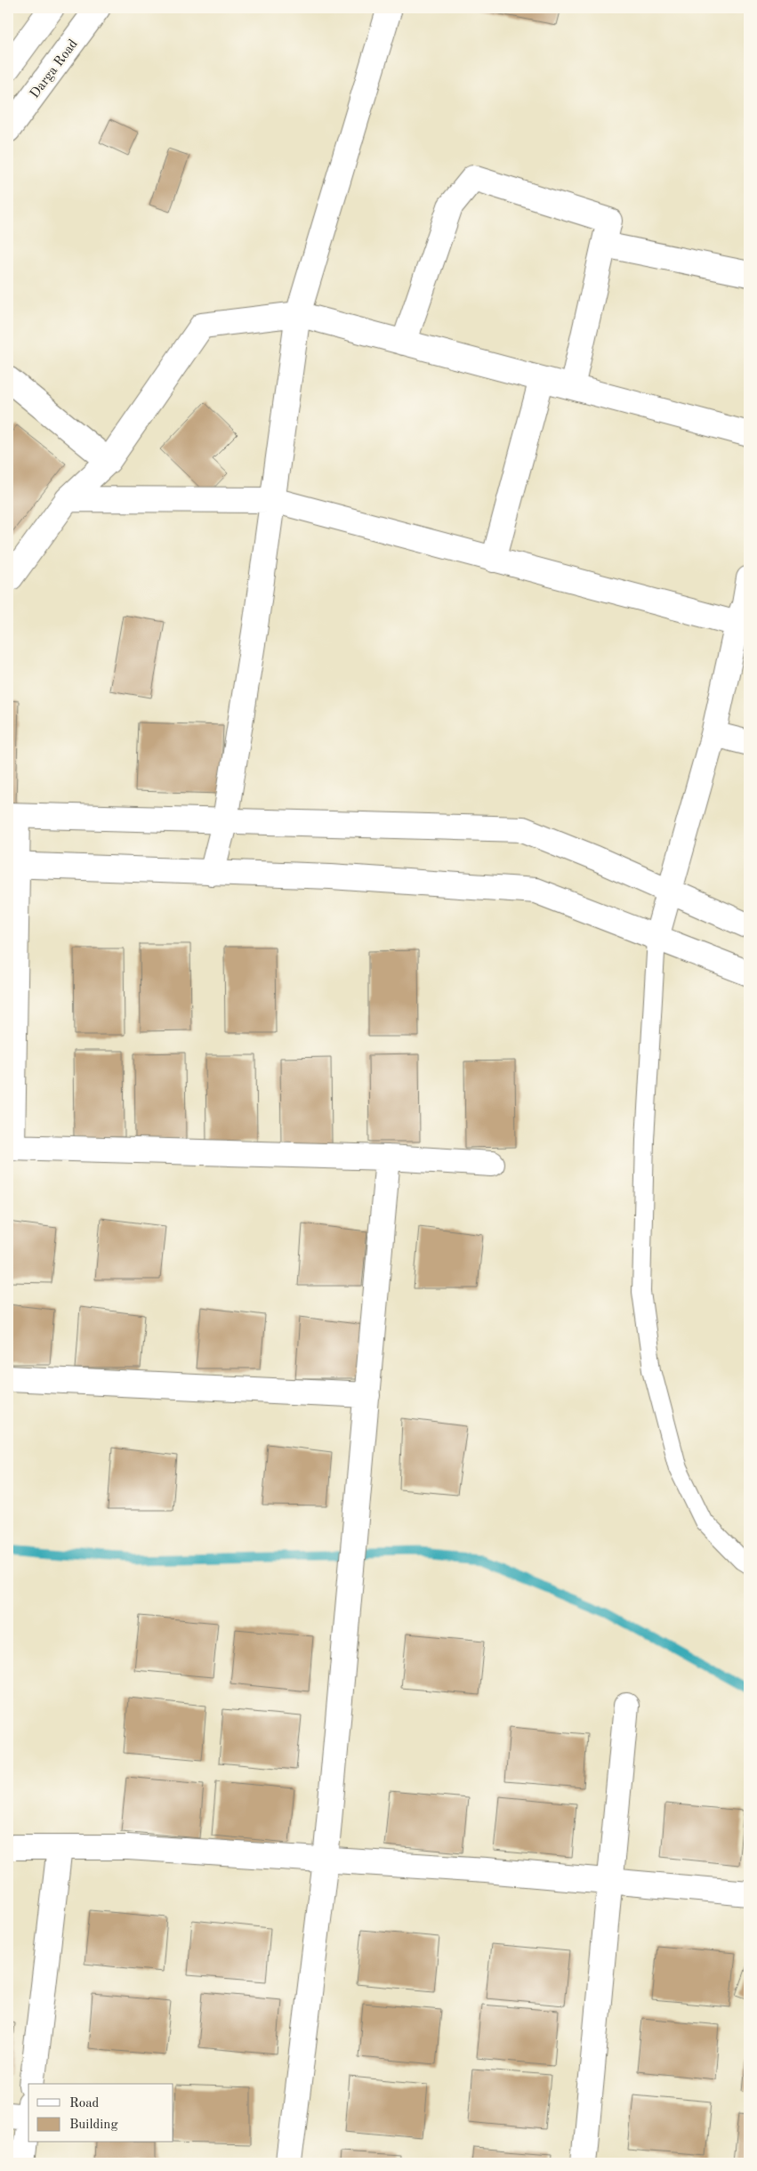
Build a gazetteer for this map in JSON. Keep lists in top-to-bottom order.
{
  "streets": {
    "street": ["Darga Road"]
  },
  "legend": ["Road", "Building"]
}
